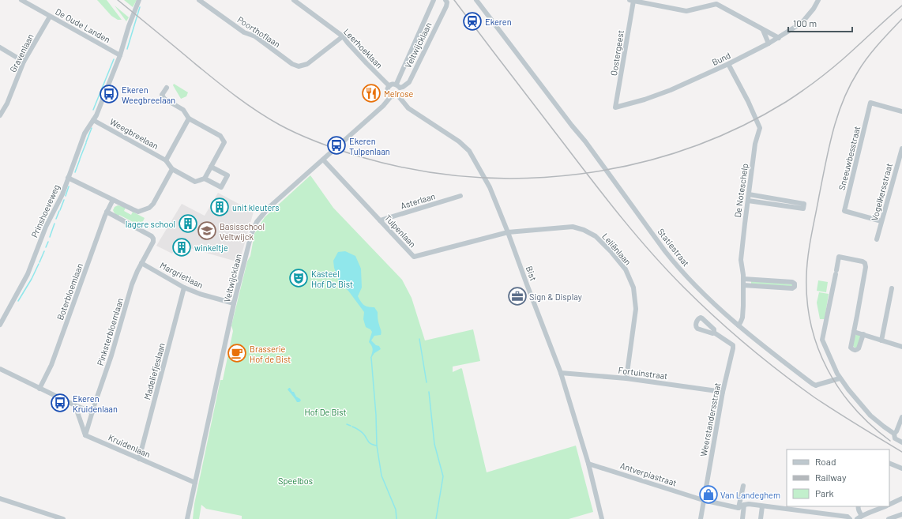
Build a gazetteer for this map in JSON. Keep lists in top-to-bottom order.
{
  "streets": {
    "street": [
      "De Oude Landen",
      "Poorthoflaan",
      "Veltwijcklaan",
      "Leerhoeklaan",
      "Gravenlaan",
      "Oostergeest",
      "Bund",
      "Weegbreelaan",
      "Sneeuwbesstraat",
      "De Noteschelp",
      "Vogelkersstraat",
      "Asterlaan",
      "Prinshoeveweg",
      "Tulpenlaan",
      "Statiestraat",
      "Leliënlaan",
      "Bist",
      "Margrietlaan",
      "Boterbloemlaan",
      "Pinksterbloemlaan",
      "Madeliefjeslaan",
      "Fortuinstraat",
      "Weerstandersstraat",
      "Kruidenlaan",
      "Antverpiastraat"
    ]
  },
  "crossings": [
    ["De Oude Landen", "Gravenlaan"],
    ["De Oude Landen", "Prinshoeveweg"],
    ["Poorthoflaan", "Leerhoeklaan"],
    ["Veltwijcklaan", "Leerhoeklaan"],
    ["Veltwijcklaan", "Tulpenlaan"],
    ["Veltwijcklaan", "Bist"],
    ["Veltwijcklaan", "Margrietlaan"],
    ["Veltwijcklaan", "Kruidenlaan"],
    ["Leerhoeklaan", "Bist"],
    ["Oostergeest", "Bund"],
    ["Bund", "De Noteschelp"],
    ["Weegbreelaan", "Prinshoeveweg"],
    ["Sneeuwbesstraat", "Vogelkersstraat"],
    ["De Noteschelp", "Statiestraat"],
    ["Asterlaan", "Tulpenlaan"],
    ["Tulpenlaan", "Leliënlaan"],
    ["Tulpenlaan", "Bist"],
    ["Leliënlaan", "Bist"],
    ["Leliënlaan", "Fortuinstraat"],
    ["Bist", "Fortuinstraat"],
    ["Bist", "Antverpiastraat"],
    ["Margrietlaan", "Pinksterbloemlaan"],
    ["Margrietlaan", "Madeliefjeslaan"],
    ["Boterbloemlaan", "Pinksterbloemlaan"],
    ["Pinksterbloemlaan", "Kruidenlaan"],
    ["Madeliefjeslaan", "Kruidenlaan"],
    ["Fortuinstraat", "Weerstandersstraat"],
    ["Weerstandersstraat", "Antverpiastraat"]
  ],
  "parks": ["Hof De Bist", "Speelbos"],
  "places": {
    "station": ["Ekeren"],
    "restaurant": ["Melrose"],
    "bus stop": ["Ekeren Weegbreelaan", "Ekeren Tulpenlaan", "Ekeren Kruidenlaan"],
    "building": ["unit kleuters", "lagere school", "winkeltje"],
    "school or university": ["Basisschool Veltwijck"],
    "theatre": ["Kasteel Hof De Bist"],
    "office": ["Sign & Display"],
    "cafe": ["Brasserie Hof de Bist"],
    "shop": ["Van Landeghem"]
  },
  "legend": ["Road", "Railway", "Park"],
  "scale_bar": "100 m"
}
